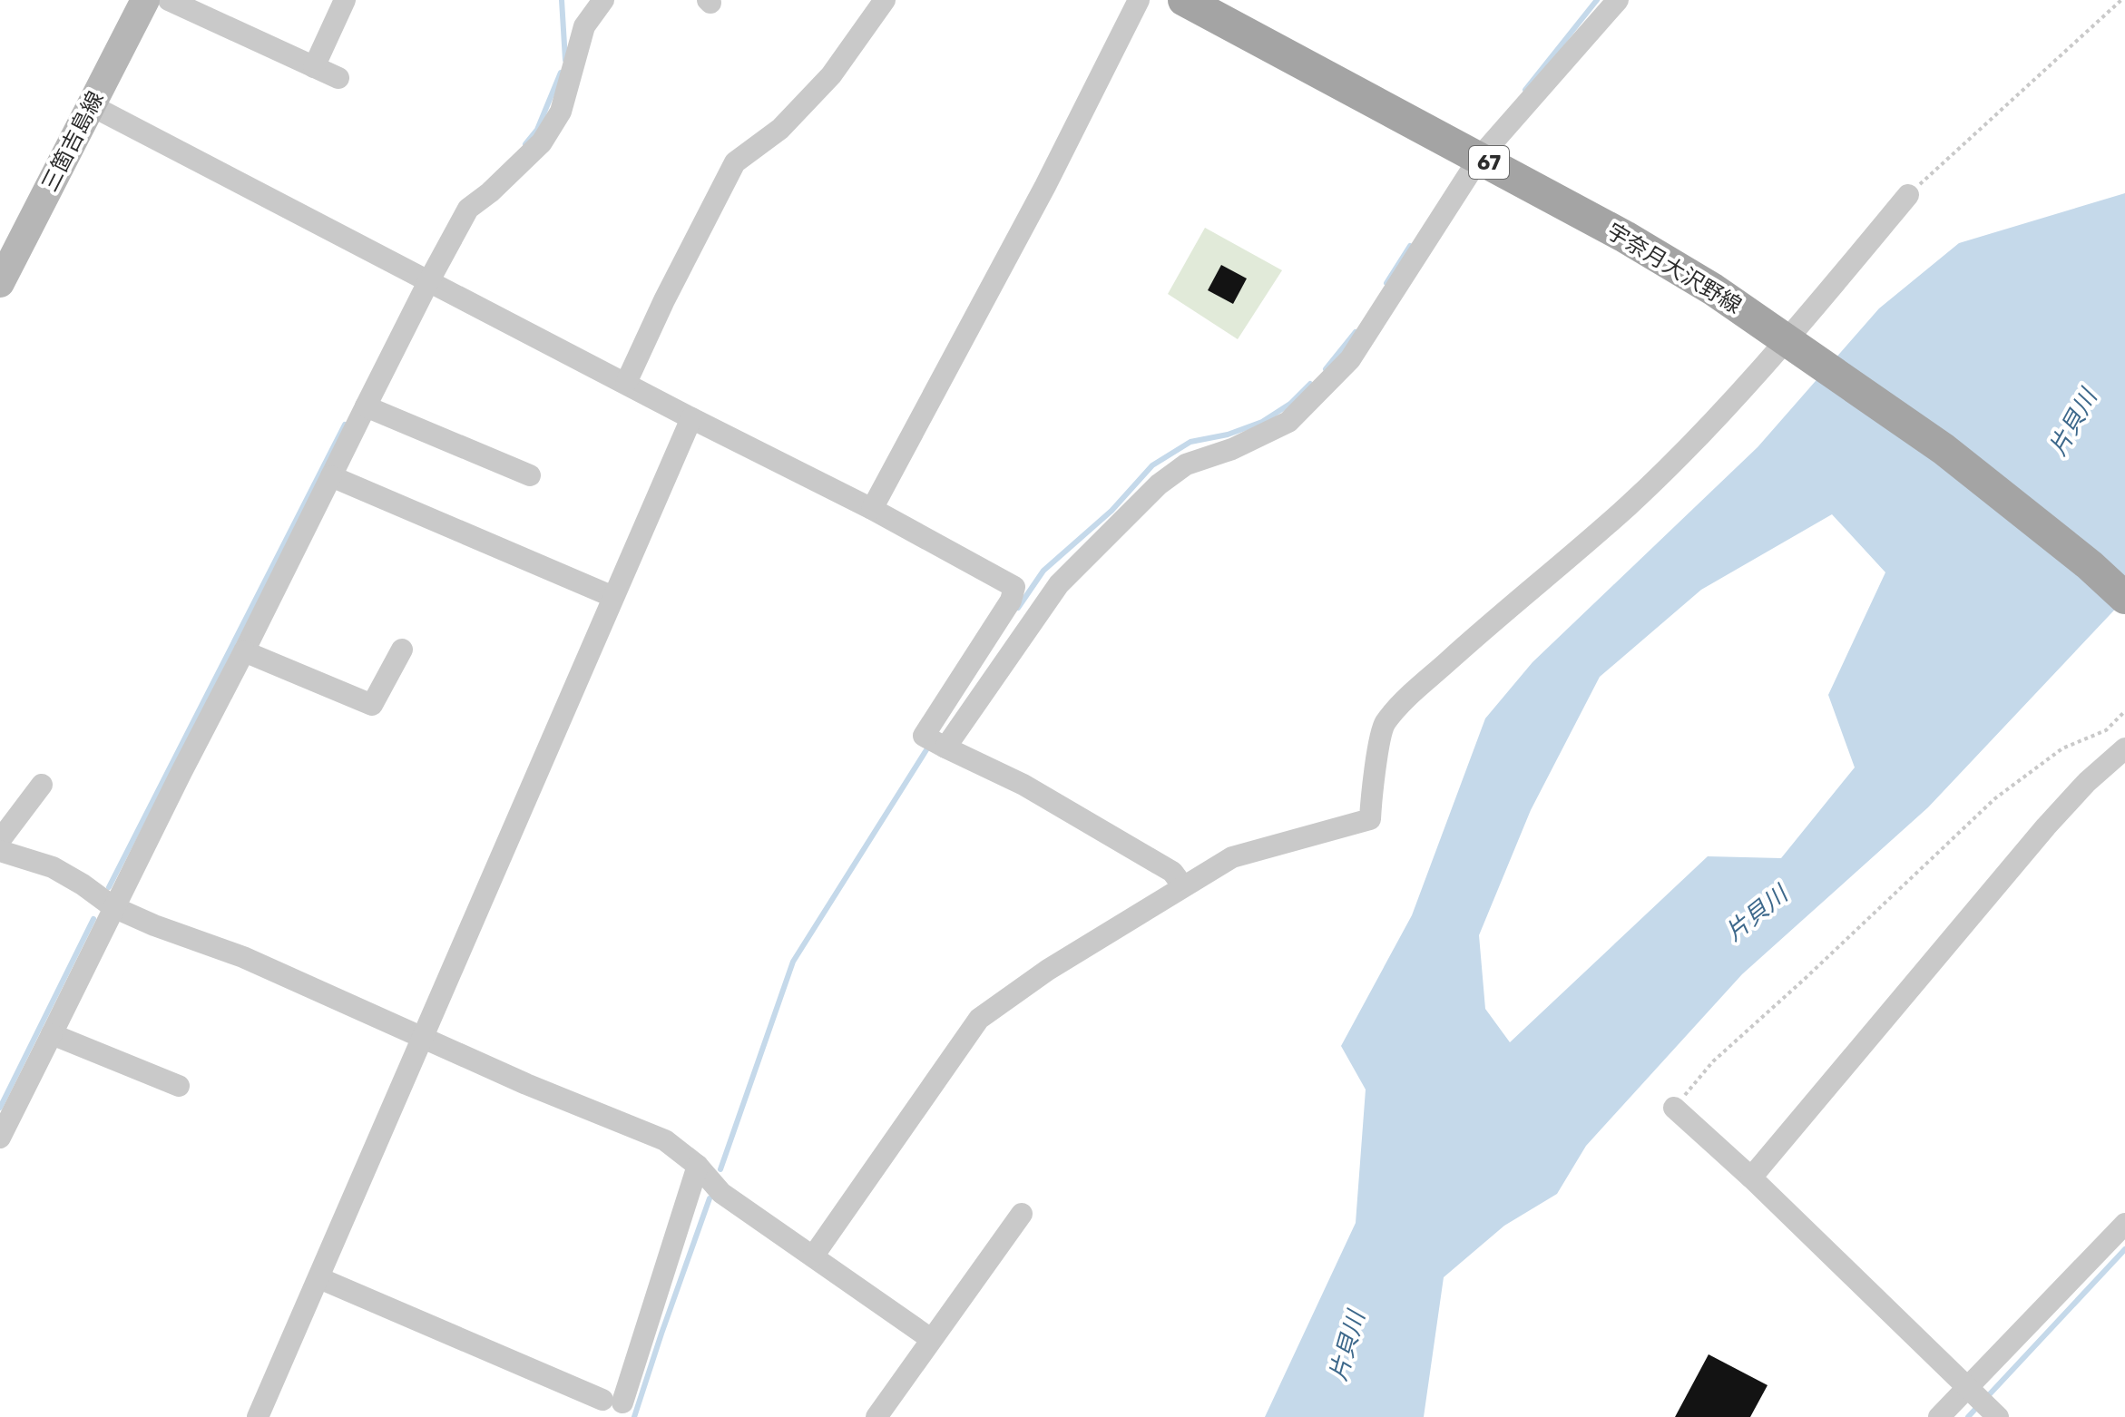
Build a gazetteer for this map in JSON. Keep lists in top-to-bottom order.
{
  "streets": {
    "main road": ["三箇吉島線", "67", "宇奈月大沢野線"]
  },
  "water": ["片貝川"]
}
